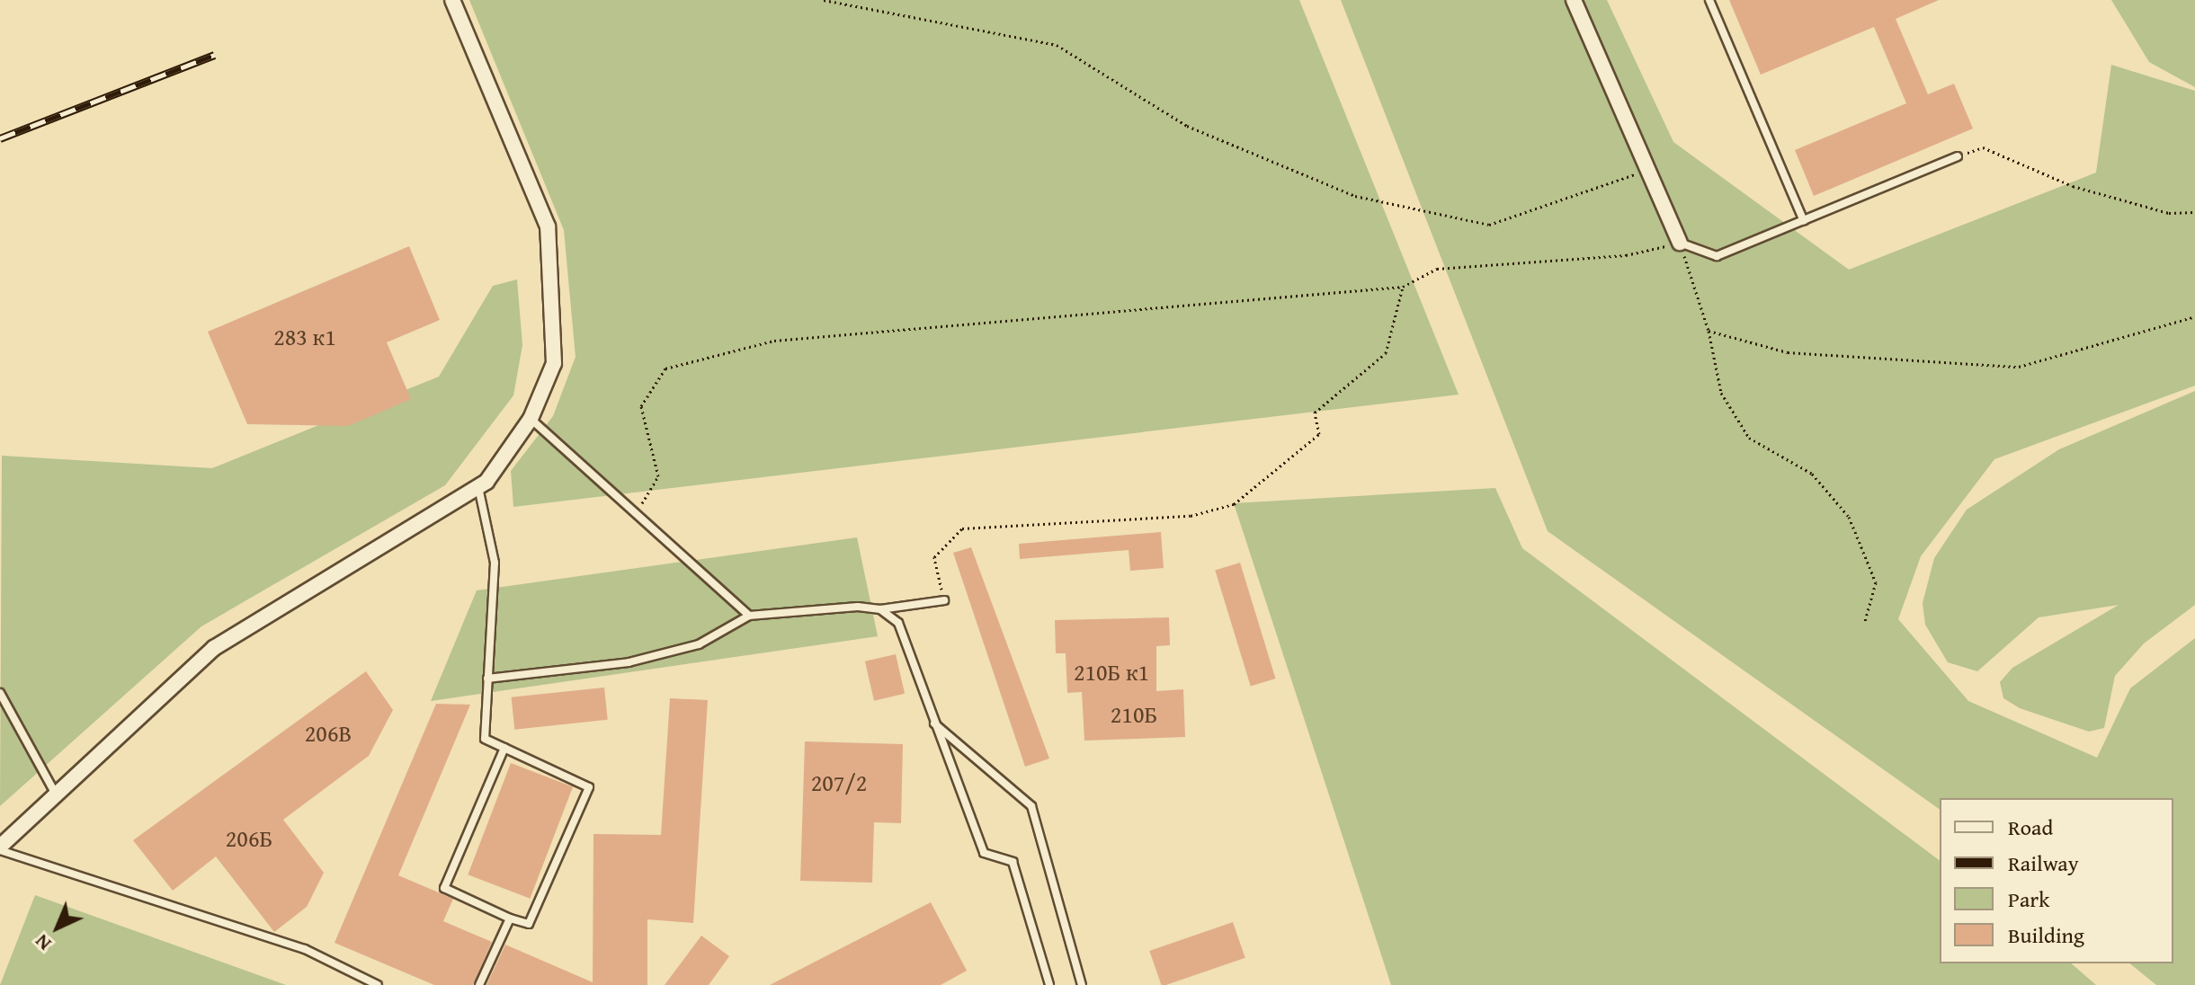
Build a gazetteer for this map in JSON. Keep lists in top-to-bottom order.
{
  "house_numbers": [
    "283 к1",
    "210Б к1",
    "210Б",
    "206В",
    "207/2",
    "206Б"
  ],
  "legend": [
    "Road",
    "Railway",
    "Park",
    "Building"
  ],
  "north": "bottom left"
}
